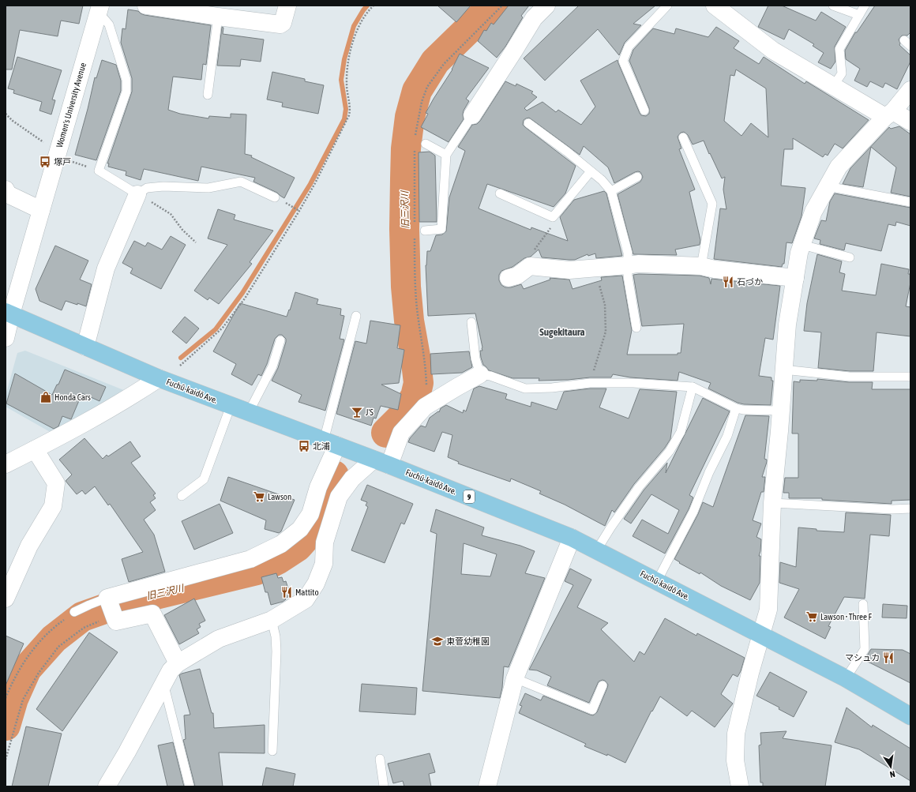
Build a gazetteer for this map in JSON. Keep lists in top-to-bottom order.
{
  "streets": {
    "main road": ["Fuchū-kaidō Ave.", "9"],
    "street": ["Women's University Avenue"]
  },
  "crossings": [
    ["Women's University Avenue", "Fuchū-kaidō Ave."]
  ],
  "districts": ["Sugekitaura"],
  "water": ["旧三沢川"],
  "places": {
    "bus stop": ["塚戸", "北浦"],
    "restaurant": ["石づか", "Mattito", "マシュカ"],
    "shop": ["Honda Cars"],
    "bar": ["J'S"],
    "supermarket": ["Lawson", "Lawson･Three F"],
    "school or university": ["東菅幼稚園"]
  },
  "north": "bottom"
}
